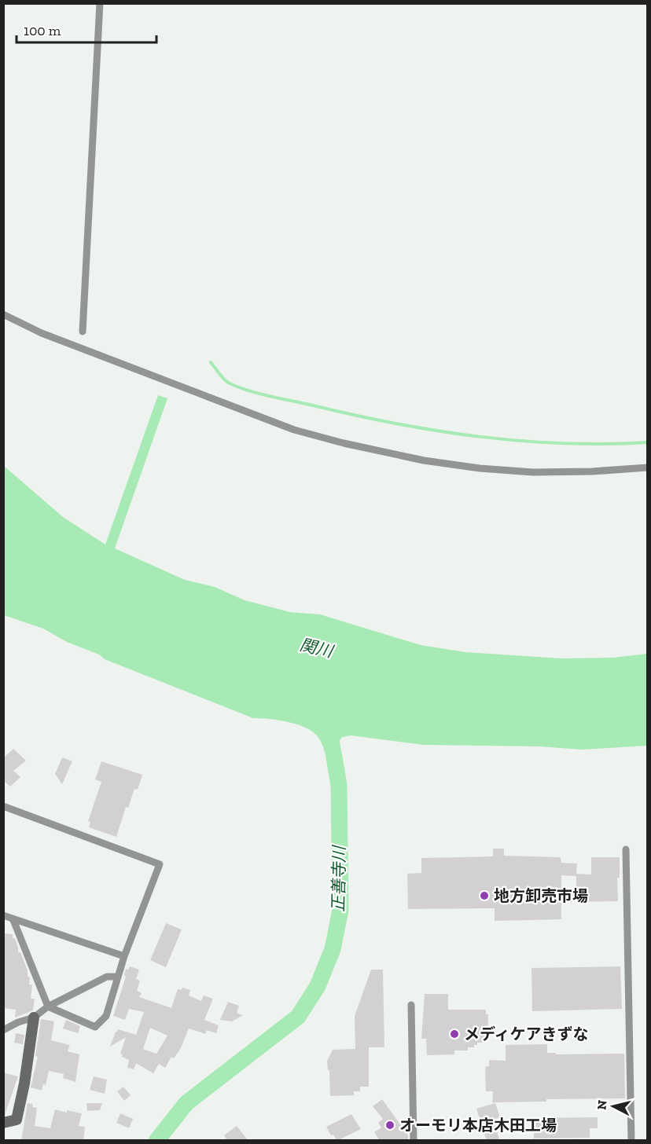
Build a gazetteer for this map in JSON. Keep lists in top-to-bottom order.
{
  "water": ["関川", "正善寺川"],
  "places": ["地方卸売市場", "メディケアきずな", "オーモリ本店木田工場"],
  "scale_bar": "100 m",
  "north": "left"
}
